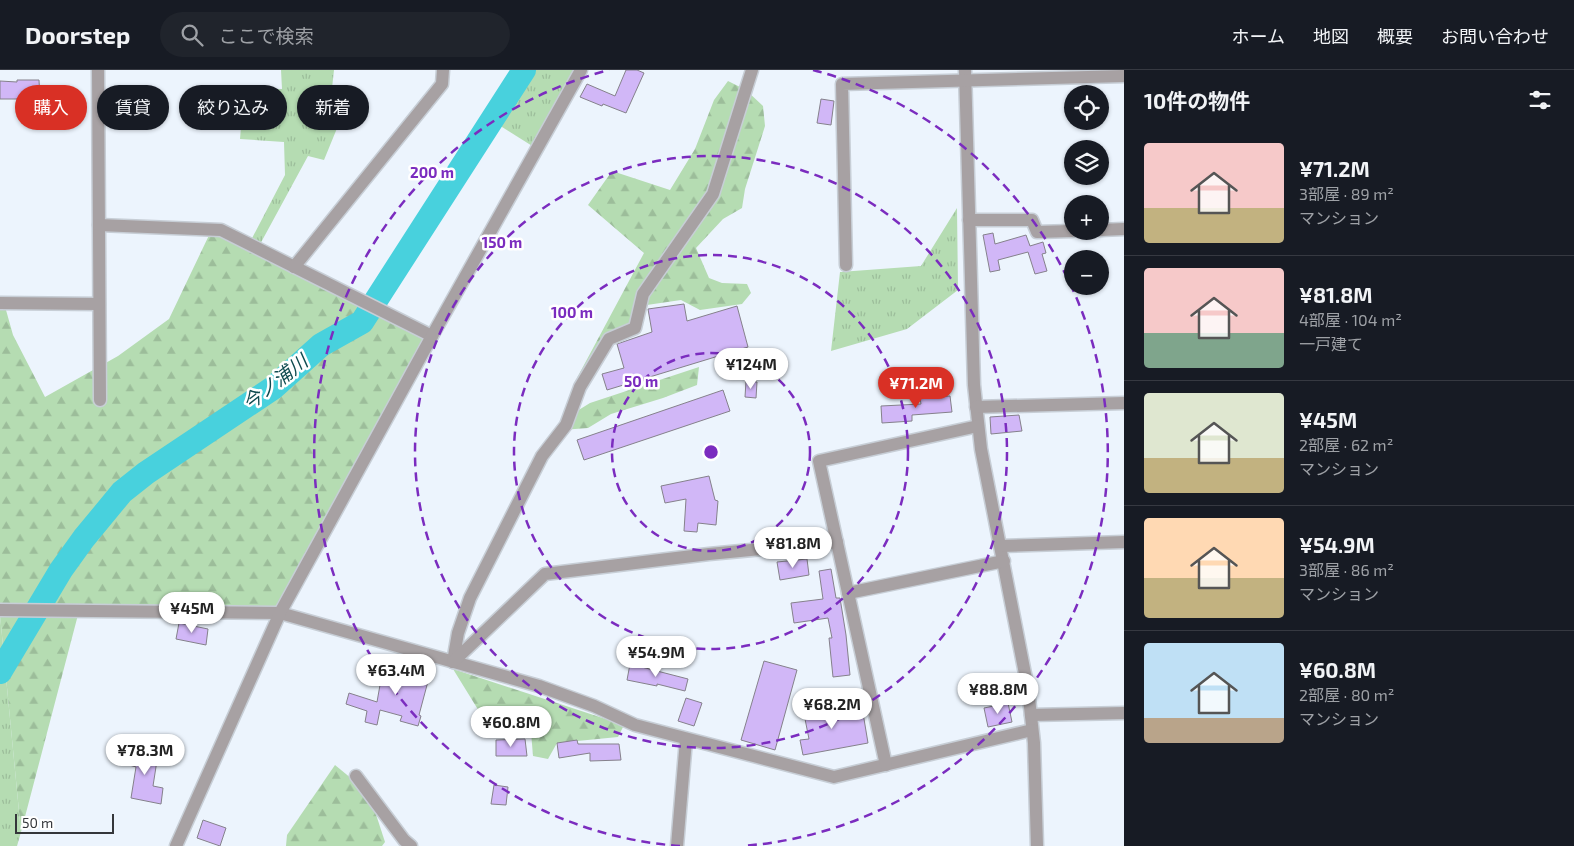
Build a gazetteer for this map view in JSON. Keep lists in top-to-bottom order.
{
  "water": ["今ノ浦川"],
  "scale_bar": "50 m",
  "page": {
    "header": "Doorstep",
    "search": "ここで検索",
    "nav": [
      "ホーム",
      "地図",
      "概要",
      "お問い合わせ"
    ],
    "heading": "10件の物件",
    "map_buttons": ["+", "−"],
    "chip": [
      "購入",
      "賃貸",
      "絞り込み",
      "新着"
    ],
    "list": [
      {
        "name": "¥71.2M",
        "note": "3部屋 · 89 m² · マンション"
      },
      {
        "name": "¥81.8M",
        "note": "4部屋 · 104 m² · 一戸建て"
      },
      {
        "name": "¥45M",
        "note": "2部屋 · 62 m² · マンション"
      },
      {
        "name": "¥54.9M",
        "note": "3部屋 · 86 m² · マンション"
      },
      {
        "name": "¥60.8M",
        "note": "2部屋 · 80 m² · マンション"
      }
    ],
    "price": [
      "¥124M",
      "¥71.2M",
      "¥81.8M",
      "¥45M",
      "¥54.9M",
      "¥63.4M",
      "¥88.8M",
      "¥68.2M",
      "¥60.8M",
      "¥78.3M"
    ],
    "scale": "50 m"
  },
  "rings": [
    "200 m",
    "150 m",
    "100 m",
    "50 m"
  ]
}
